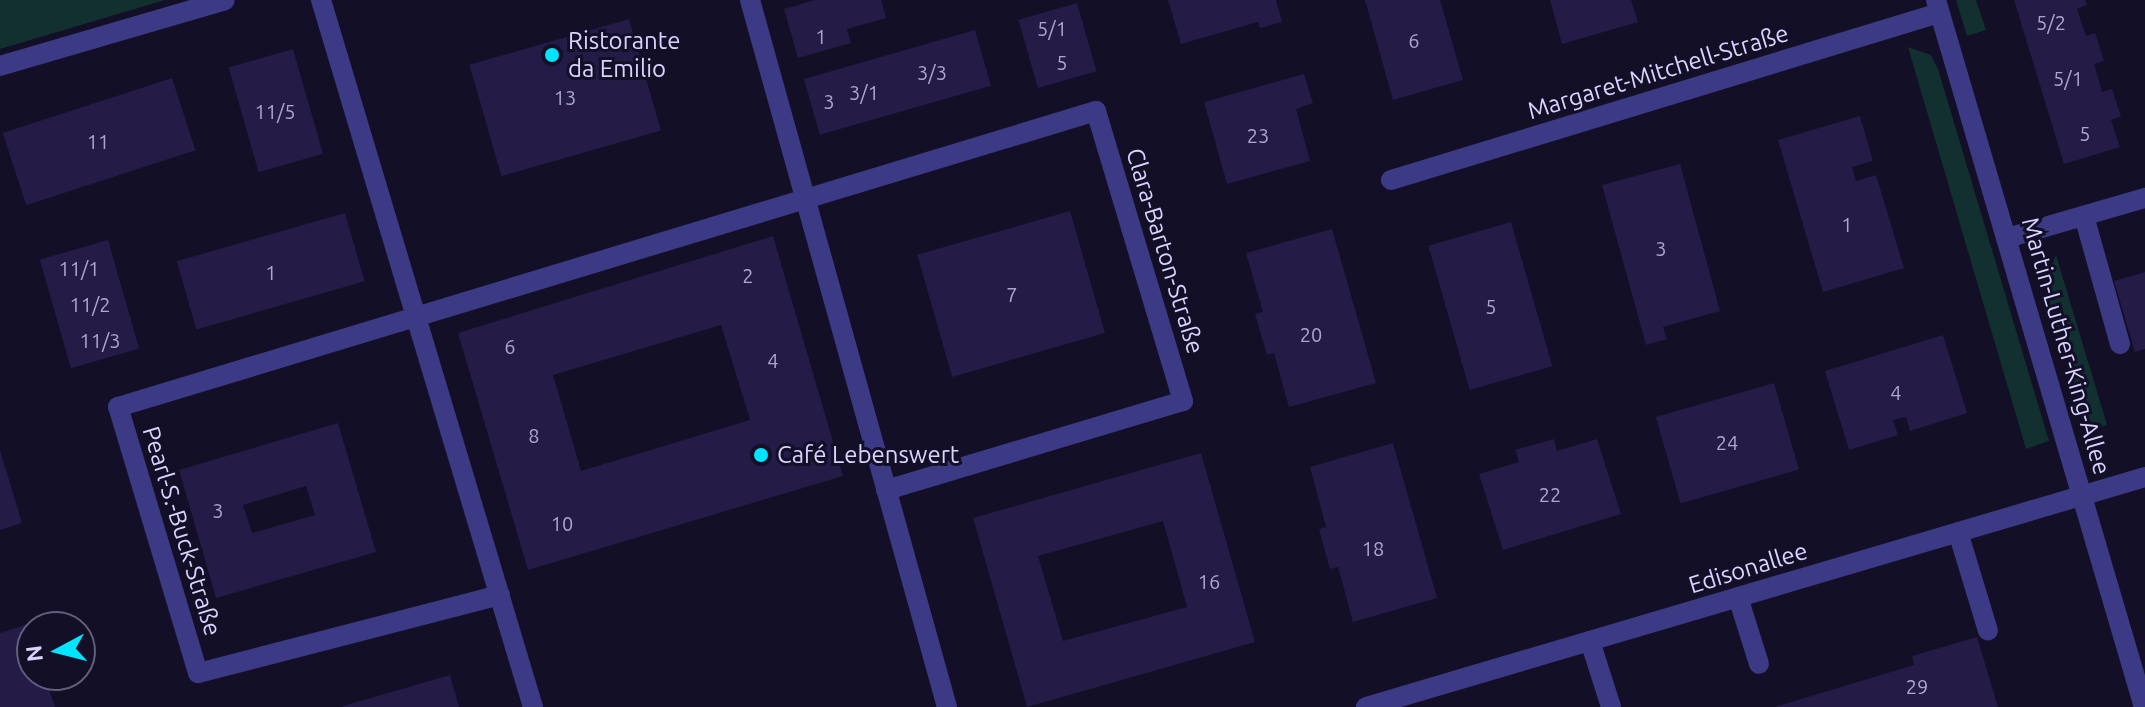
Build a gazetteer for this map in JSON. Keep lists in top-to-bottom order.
{
  "streets": {
    "street": [
      "Margaret-Mitchell-Straße",
      "Clara-Barton-Straße",
      "Martin-Luther-King-Allee",
      "Pearl-S.-Buck-Straße",
      "Edisonallee"
    ]
  },
  "crossings": [
    ["Margaret-Mitchell-Straße", "Martin-Luther-King-Allee"],
    ["Clara-Barton-Straße", "Pearl-S.-Buck-Straße"],
    ["Martin-Luther-King-Allee", "Edisonallee"]
  ],
  "places": ["Ristorante da Emilio", "Café Lebenswert"],
  "house_numbers": [
    "5/2",
    "5/1",
    "1",
    "6",
    "5",
    "3/3",
    "5/1",
    "3/1",
    "13",
    "3",
    "11/5",
    "5",
    "23",
    "11",
    "1",
    "3",
    "11/1",
    "1",
    "2",
    "7",
    "11/2",
    "5",
    "20",
    "11/3",
    "6",
    "4",
    "4",
    "8",
    "24",
    "22",
    "3",
    "10",
    "18",
    "16",
    "29"
  ],
  "north": "left"
}
